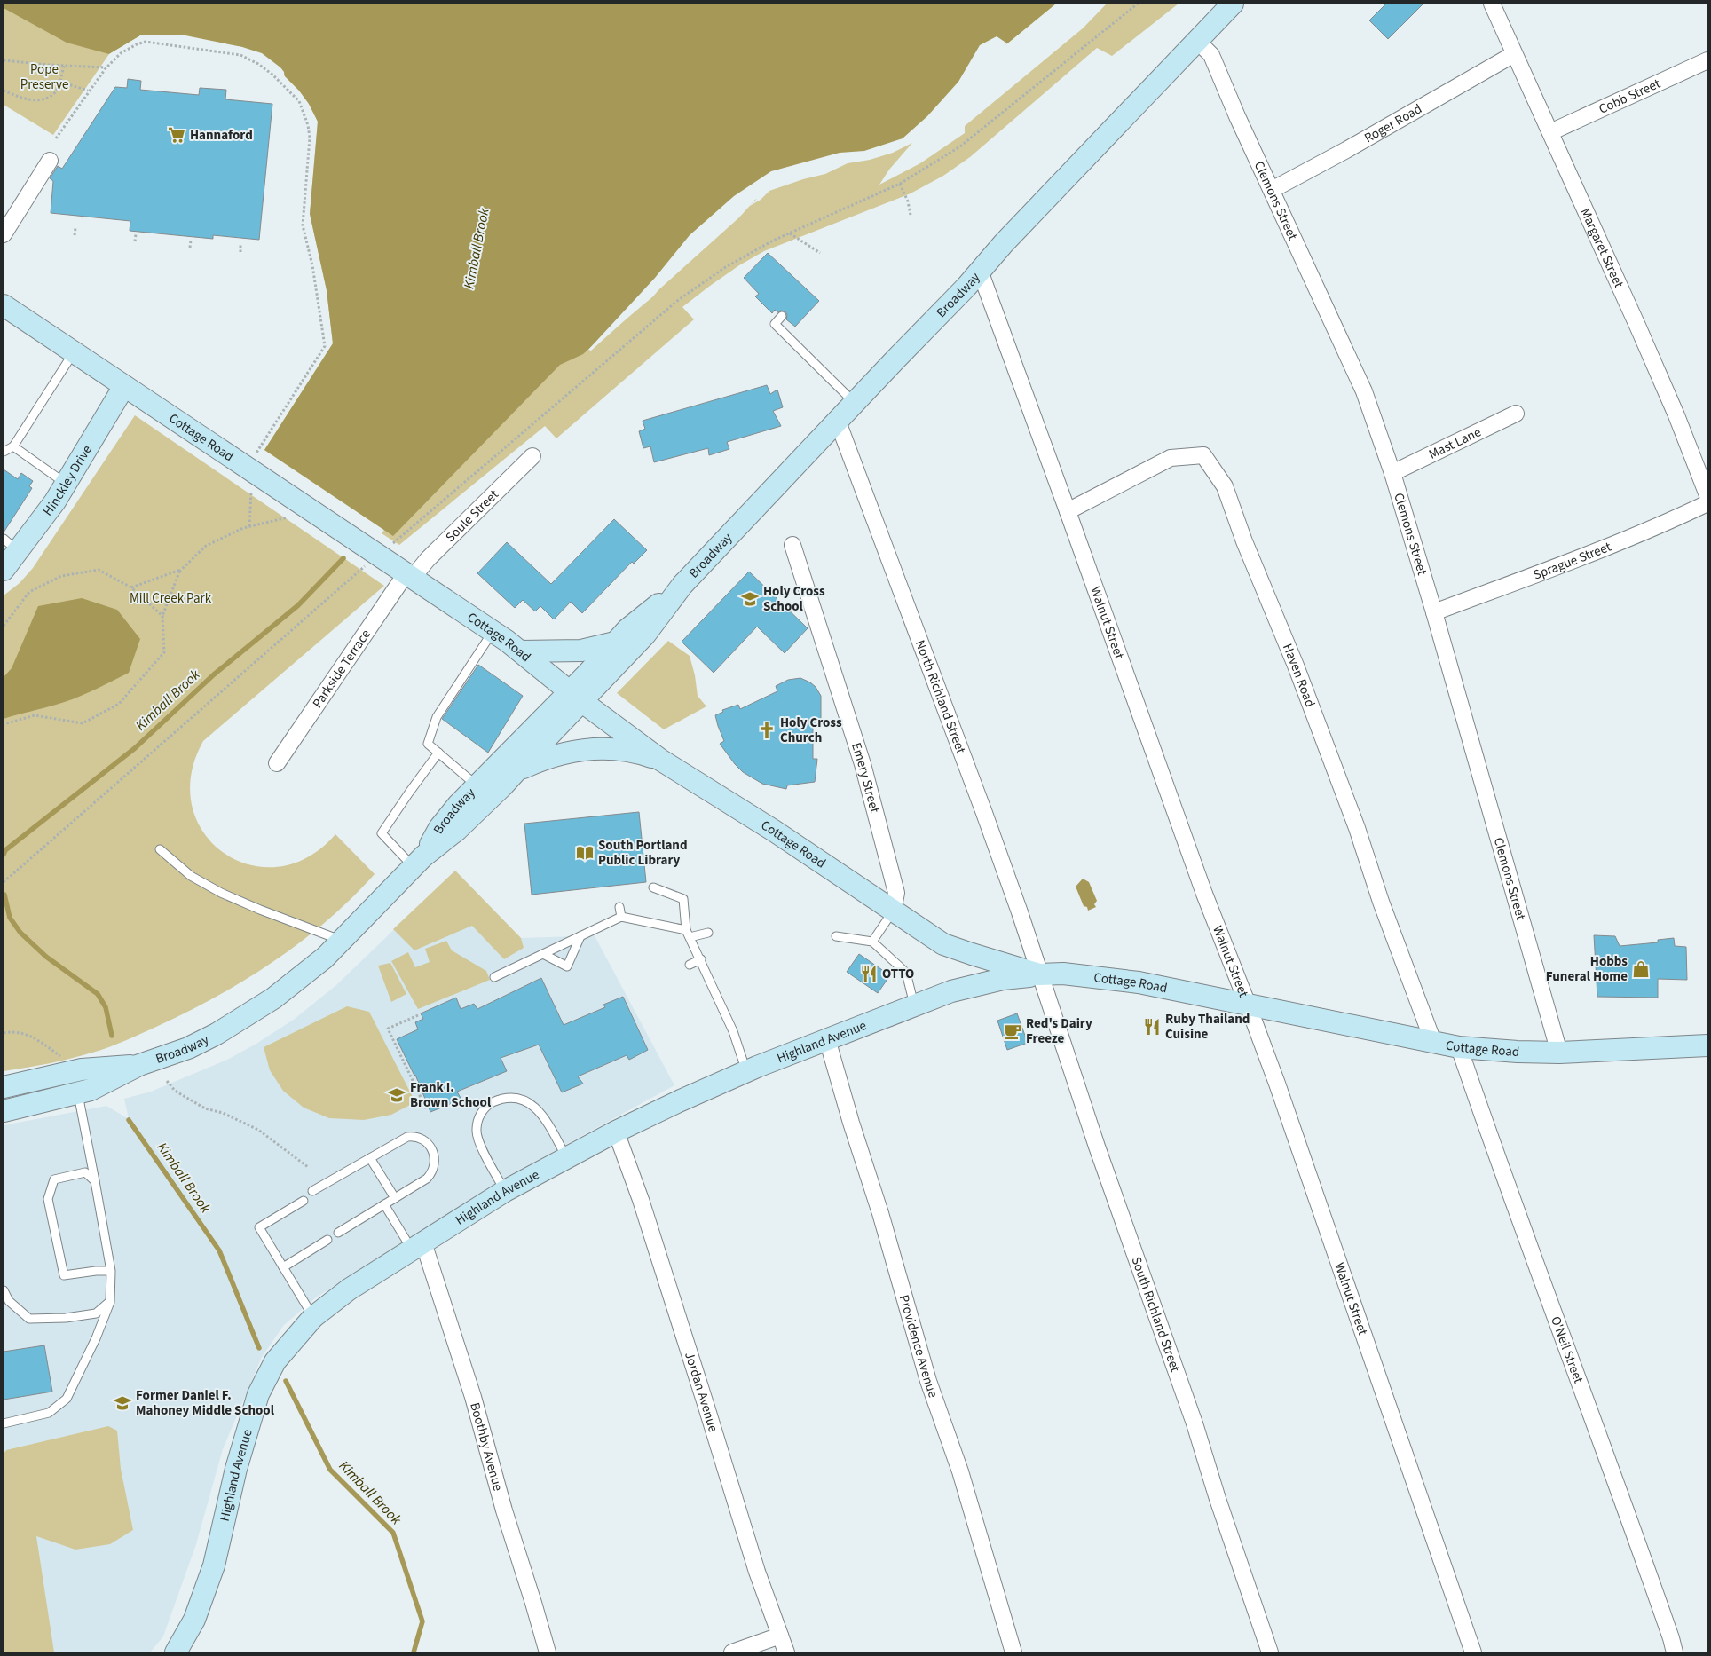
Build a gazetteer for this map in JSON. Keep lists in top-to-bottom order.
{
  "streets": {
    "street": [
      "Cobb Street",
      "Roger Road",
      "Clemons Street",
      "Margaret Street",
      "Broadway",
      "Cottage Road",
      "Mast Lane",
      "Hinckley Drive",
      "Soule Street",
      "Sprague Street",
      "Walnut Street",
      "Parkside Terrace",
      "Haven Road",
      "North Richland Street",
      "Emery Street",
      "Highland Avenue",
      "South Richland Street",
      "Providence Avenue",
      "O'Neil Street",
      "Jordan Avenue",
      "Boothby Avenue"
    ]
  },
  "crossings": [
    ["Cobb Street", "Margaret Street"],
    ["Roger Road", "Clemons Street"],
    ["Roger Road", "Margaret Street"],
    ["Clemons Street", "Broadway"],
    ["Clemons Street", "Cottage Road"],
    ["Clemons Street", "Mast Lane"],
    ["Clemons Street", "Sprague Street"],
    ["Broadway", "Cottage Road"],
    ["Broadway", "Walnut Street"],
    ["Broadway", "North Richland Street"],
    ["Cottage Road", "Hinckley Drive"],
    ["Cottage Road", "Soule Street"],
    ["Cottage Road", "Walnut Street"],
    ["Cottage Road", "Parkside Terrace"],
    ["Cottage Road", "Haven Road"],
    ["Cottage Road", "North Richland Street"],
    ["Cottage Road", "Emery Street"],
    ["Cottage Road", "Highland Avenue"],
    ["Cottage Road", "South Richland Street"],
    ["Cottage Road", "O'Neil Street"],
    ["Soule Street", "Parkside Terrace"],
    ["Walnut Street", "Haven Road"],
    ["North Richland Street", "Highland Avenue"],
    ["North Richland Street", "South Richland Street"],
    ["Highland Avenue", "South Richland Street"],
    ["Highland Avenue", "Providence Avenue"],
    ["Highland Avenue", "Jordan Avenue"],
    ["Highland Avenue", "Boothby Avenue"]
  ],
  "water": ["Kimball Brook"],
  "parks": ["Pope Preserve", "Mill Creek Park"],
  "places": {
    "supermarket": ["Hannaford"],
    "school or university": ["Holy Cross School", "Frank I. Brown School", "Former Daniel F. Mahoney Middle School"],
    "church": ["Holy Cross Church"],
    "library": ["South Portland Public Library"],
    "shop": ["Hobbs Funeral Home"],
    "restaurant": ["OTTO", "Ruby Thailand Cuisine"],
    "cafe": ["Red's Dairy Freeze"]
  }
}
